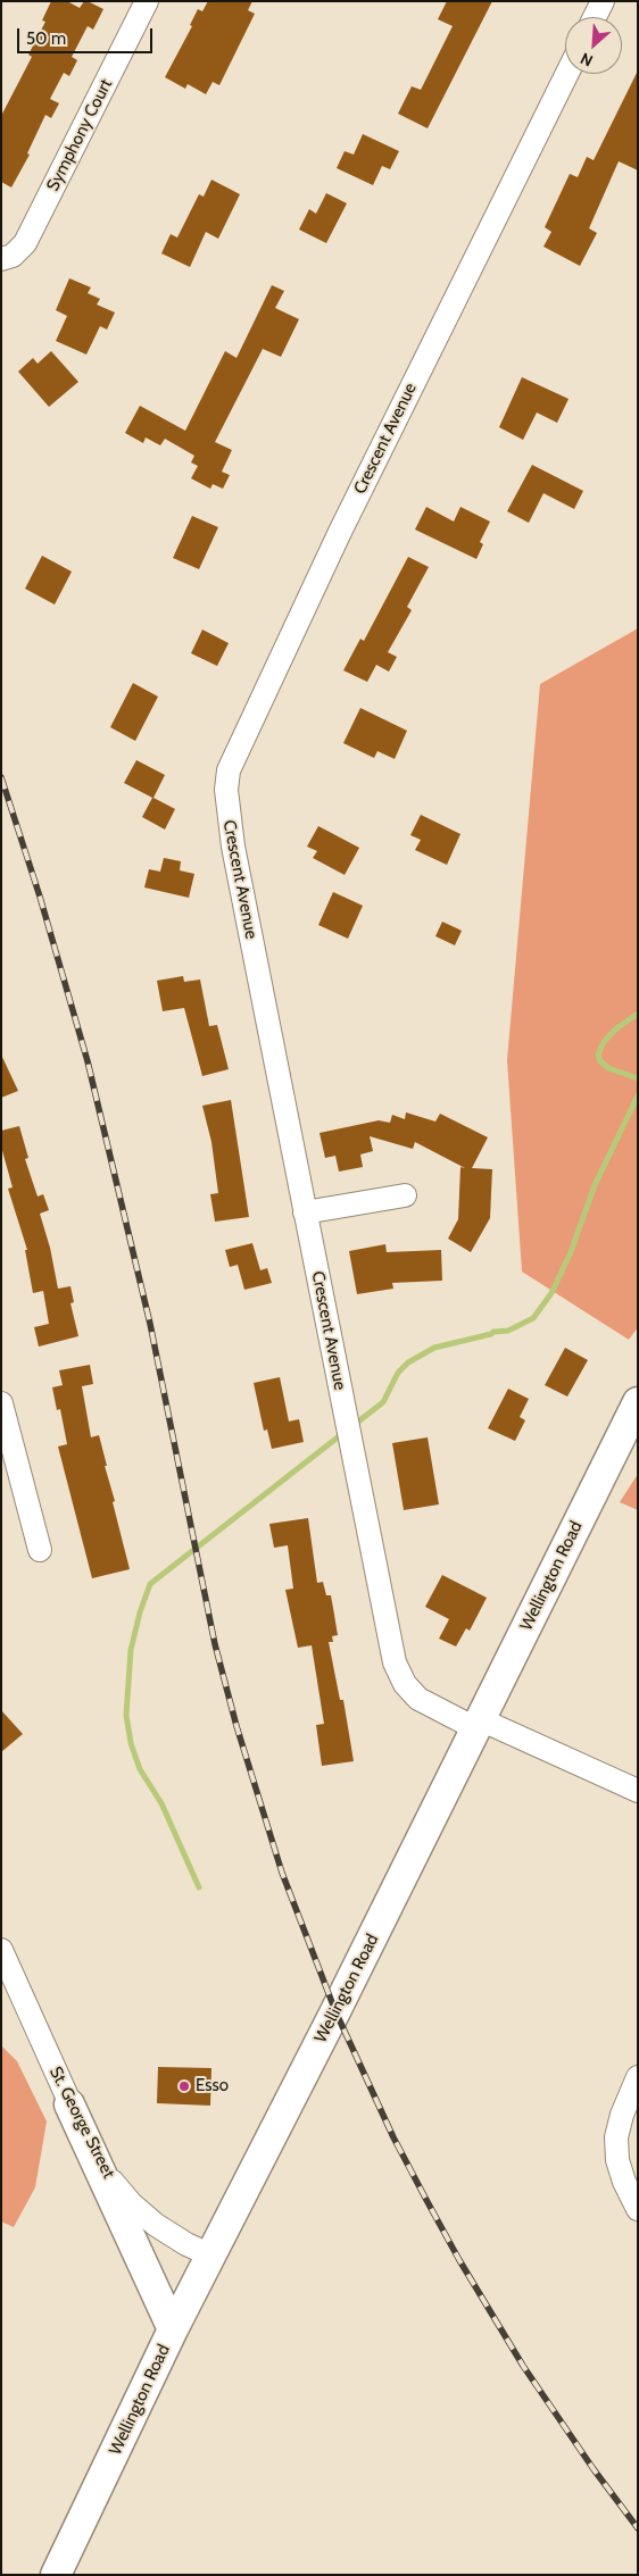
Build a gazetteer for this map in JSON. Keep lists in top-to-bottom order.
{
  "streets": {
    "main road": ["Wellington Road"],
    "street": ["Symphony Court", "Crescent Avenue", "St. George Street"]
  },
  "crossings": [
    ["Crescent Avenue", "Wellington Road"],
    ["Wellington Road", "St. George Street"]
  ],
  "places": ["Esso"],
  "scale_bar": "50 m",
  "north": "bottom left"
}
